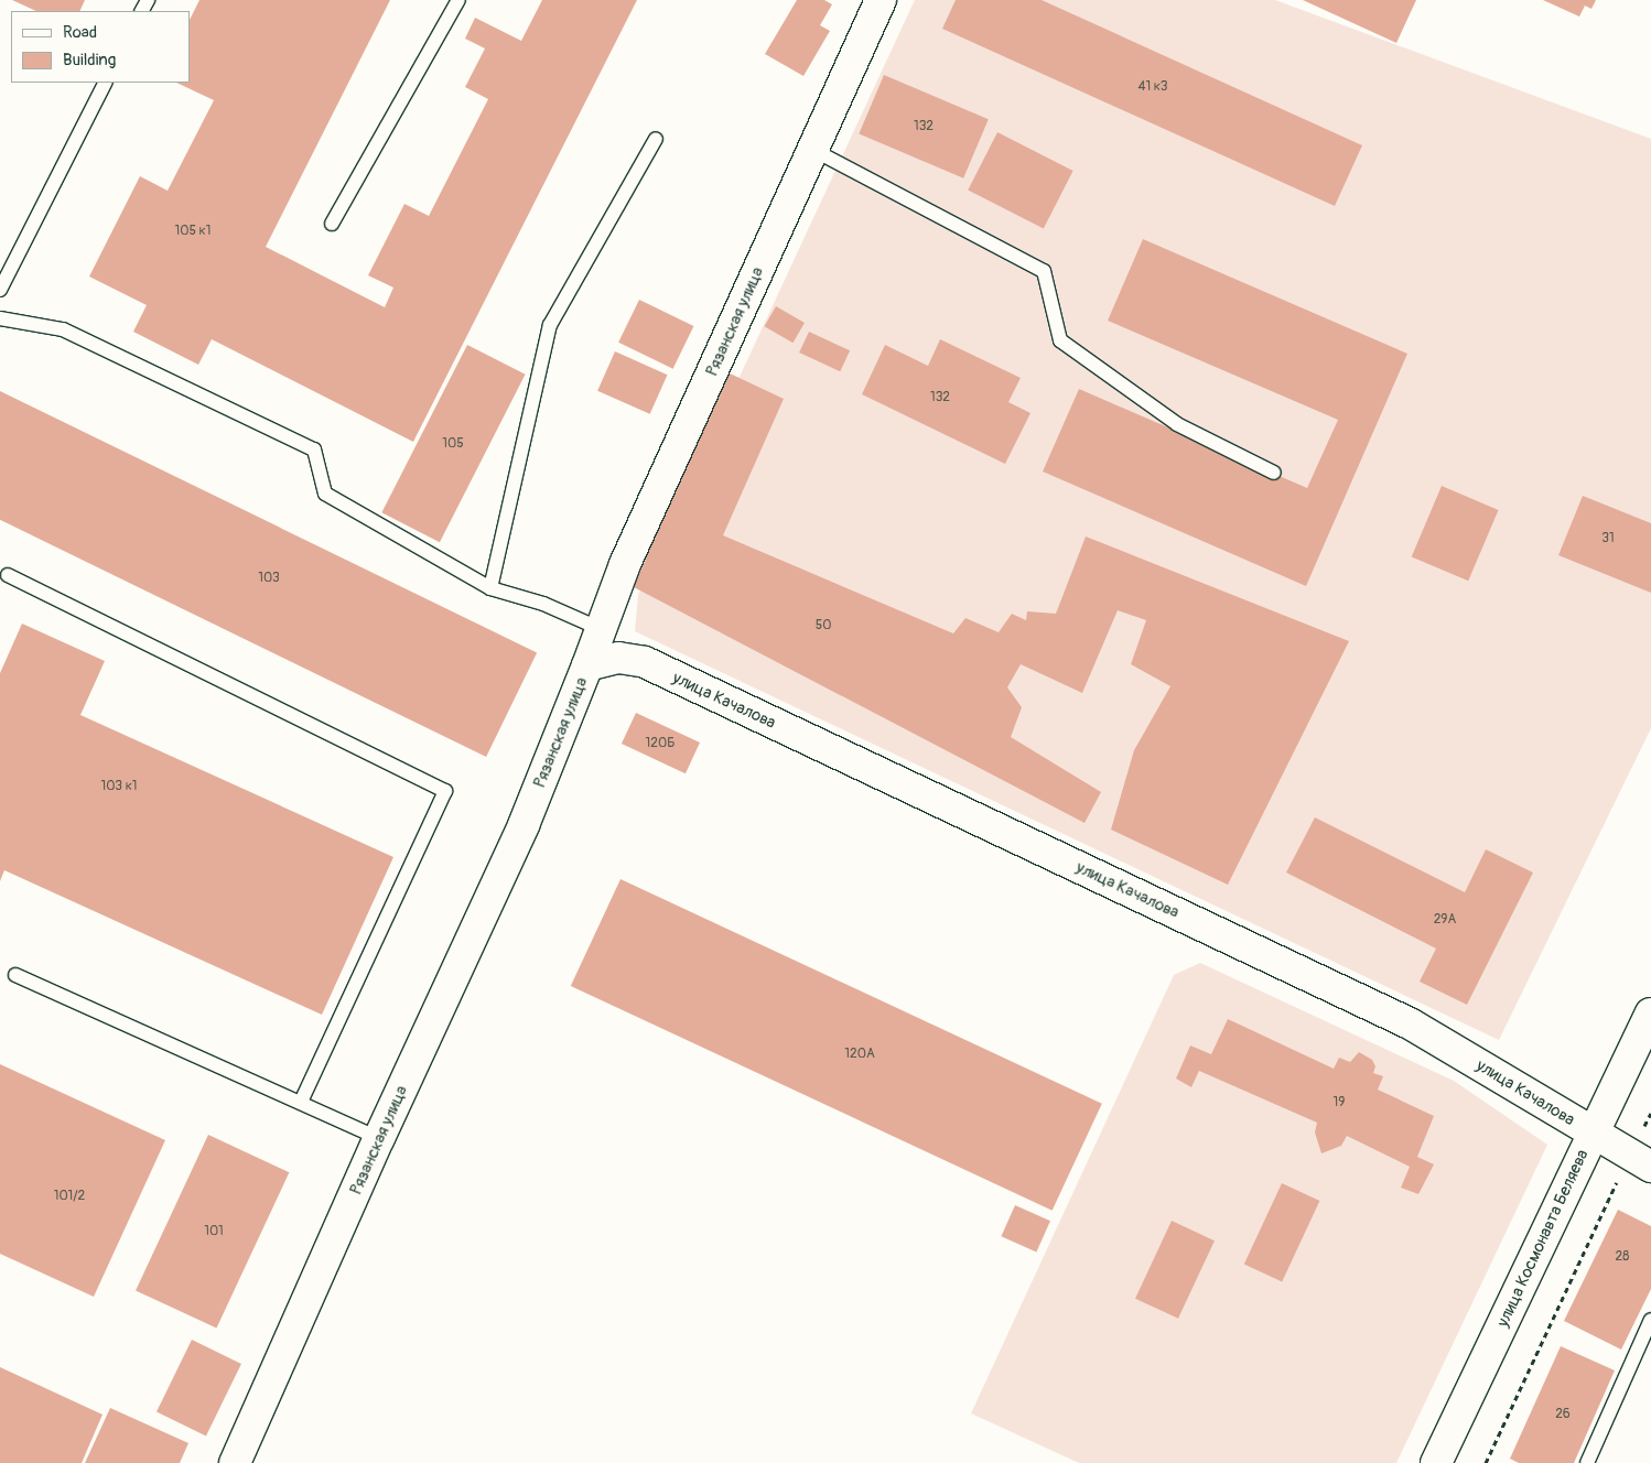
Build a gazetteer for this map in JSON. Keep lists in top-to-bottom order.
{
  "streets": {
    "street": ["Рязанская улица", "улица Качалова", "улица Космонавта Беляева"]
  },
  "crossings": [
    ["Рязанская улица", "улица Качалова"],
    ["улица Качалова", "улица Космонавта Беляева"]
  ],
  "house_numbers": [
    "41 к3",
    "132",
    "105 к1",
    "132",
    "105",
    "31",
    "103",
    "50",
    "120Б",
    "103 к1",
    "29А",
    "120А",
    "19",
    "101/2",
    "101",
    "28",
    "26"
  ],
  "legend": ["Road", "Building"]
}
